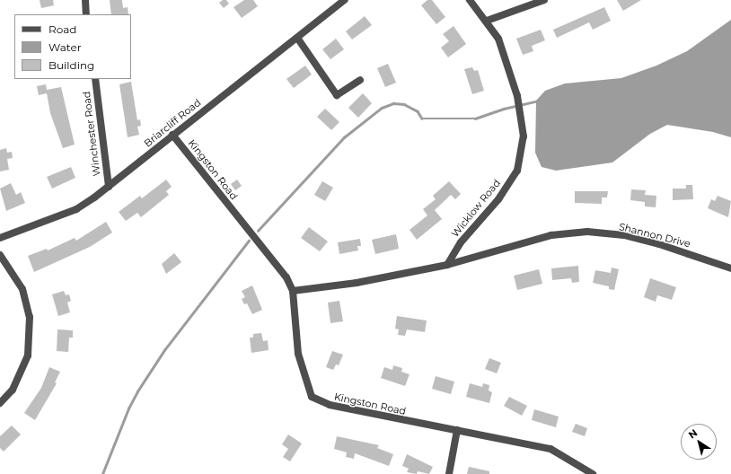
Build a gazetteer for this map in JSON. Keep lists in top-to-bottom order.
{
  "streets": {
    "street": [
      "Briarcliff Road",
      "Winchester Road",
      "Kingston Road",
      "Wicklow Road",
      "Shannon Drive"
    ]
  },
  "crossings": [
    ["Briarcliff Road", "Winchester Road"],
    ["Briarcliff Road", "Kingston Road"],
    ["Wicklow Road", "Shannon Drive"]
  ],
  "legend": ["Road", "Water", "Building"],
  "north": "top left"
}
